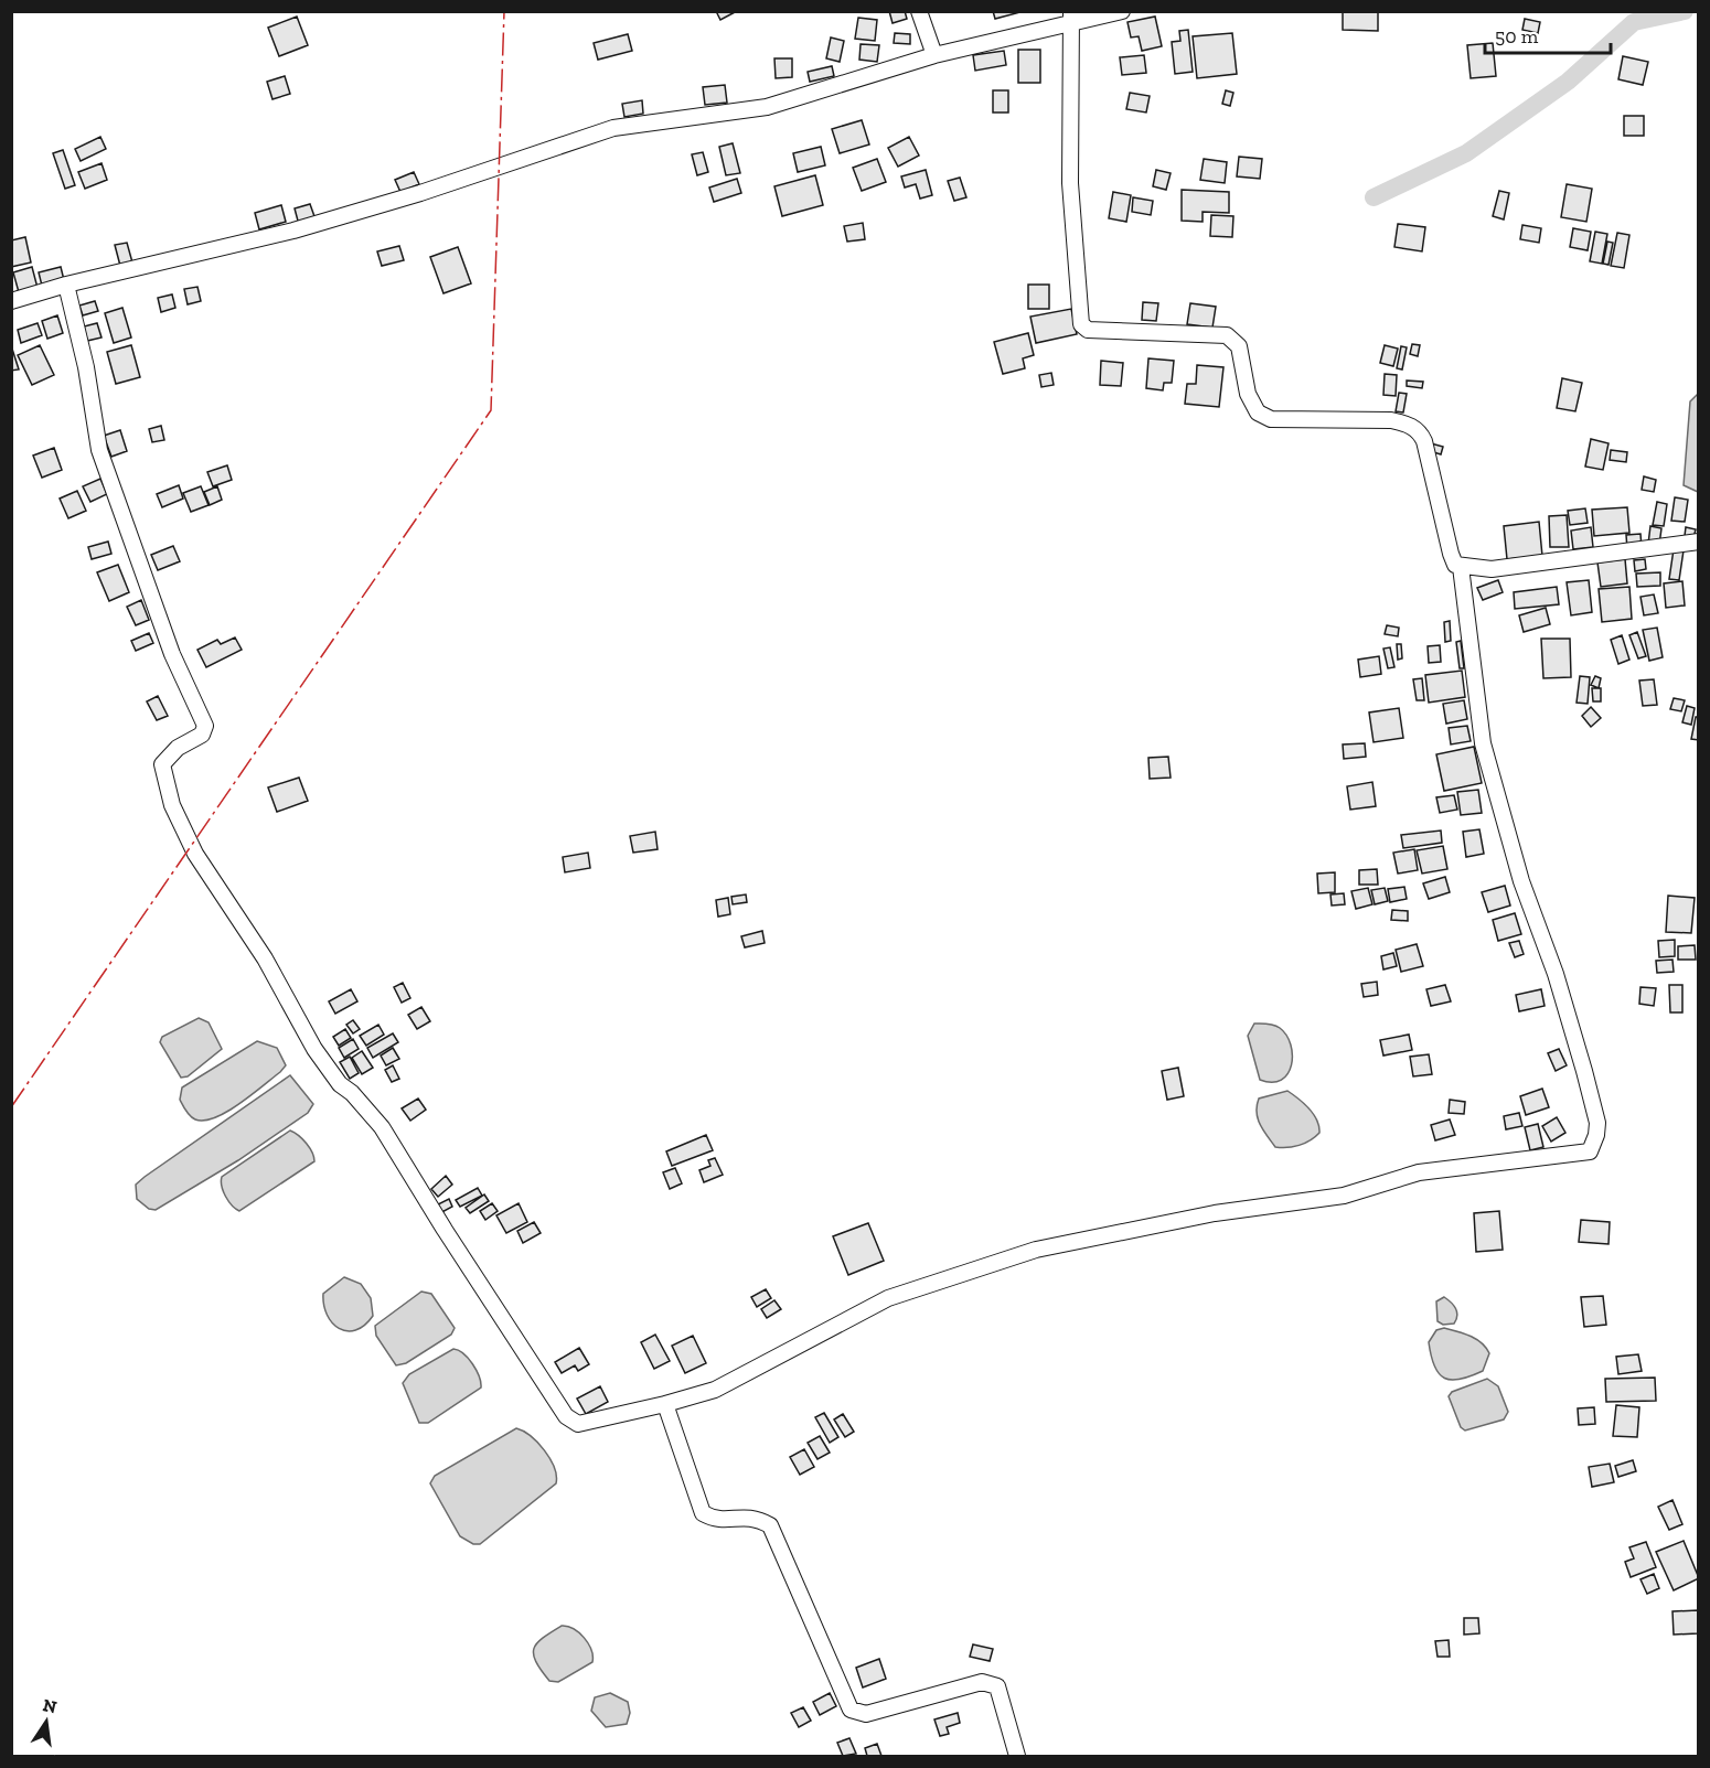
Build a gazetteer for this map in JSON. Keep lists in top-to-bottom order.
{
  "scale_bar": "50 m",
  "north": "top"
}
